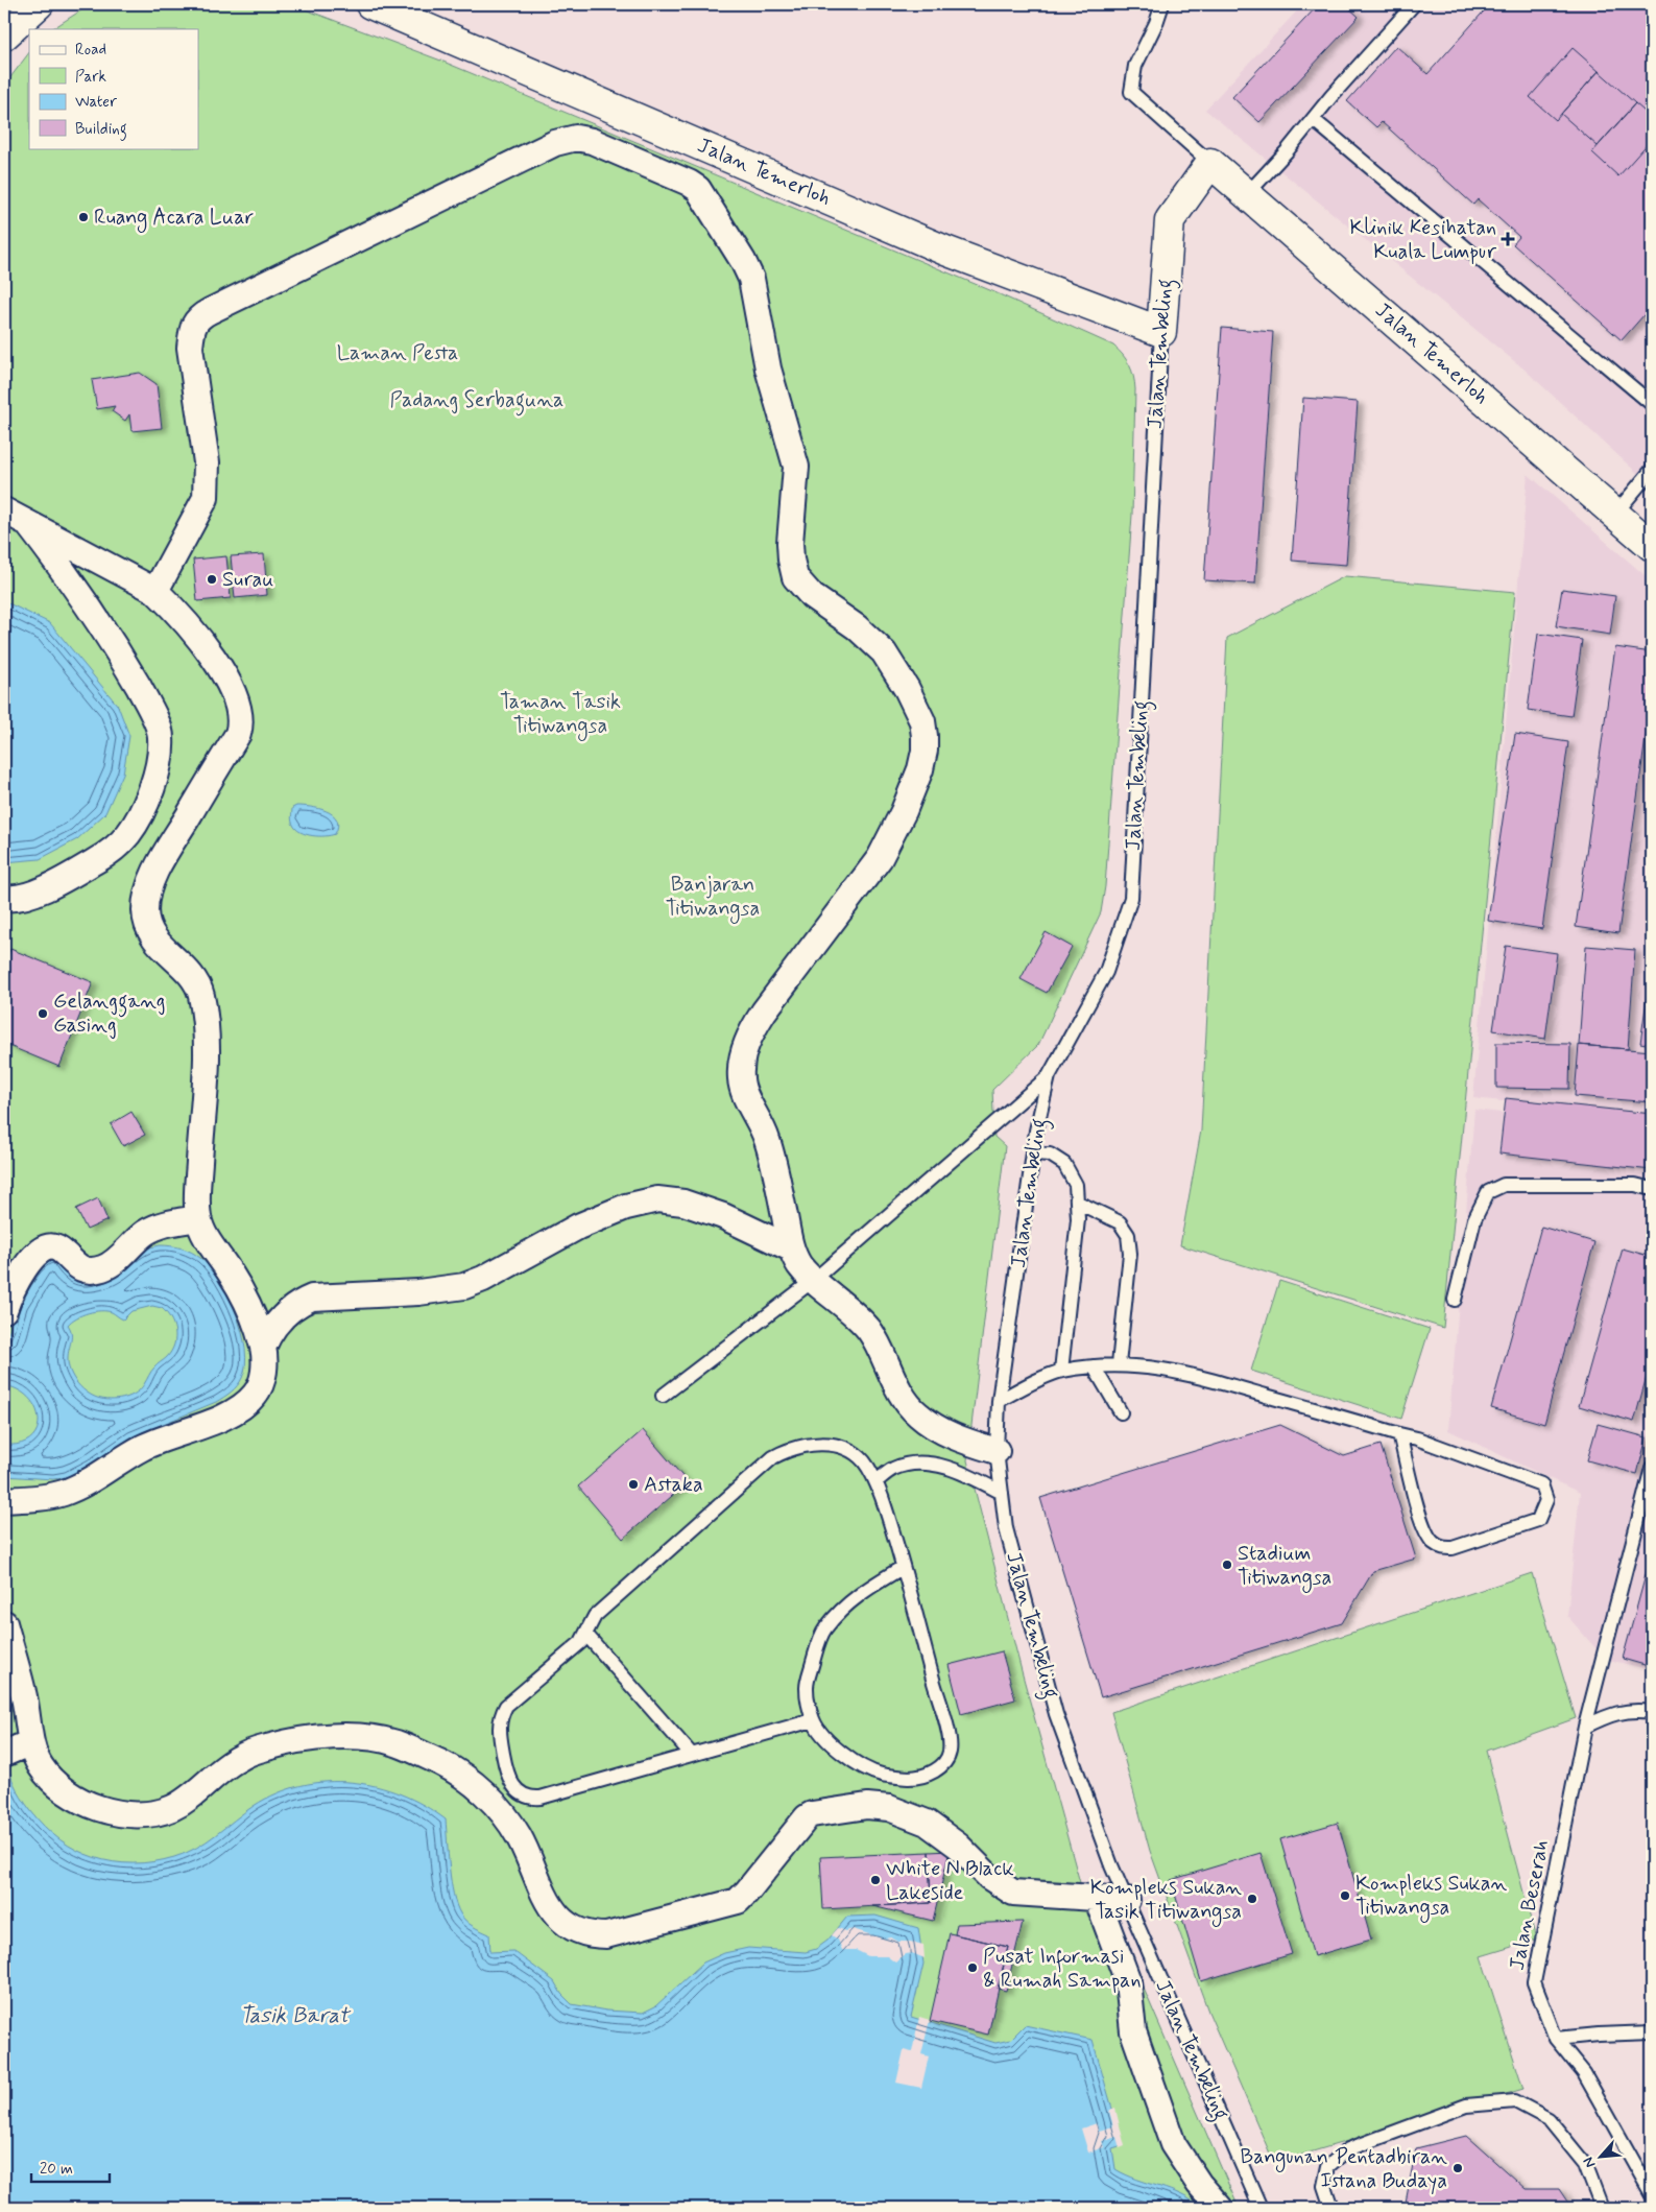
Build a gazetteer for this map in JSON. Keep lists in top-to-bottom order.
{
  "streets": {
    "street": ["Jalan Temerloh", "Jalan Tembeling"],
    "lane": ["Jalan Beserah"]
  },
  "crossings": [
    ["Jalan Temerloh", "Jalan Tembeling"]
  ],
  "water": ["Tasik Barat"],
  "parks": [
    "Laman Pesta",
    "Padang Serbaguna",
    "Taman Tasik Titiwangsa",
    "Banjaran Titiwangsa"
  ],
  "places": {
    "other": [
      "Ruang Acara Luar",
      "Surau",
      "Gelanggang Gasing",
      "Astaka",
      "Stadium Titiwangsa",
      "White N Black Lakeside",
      "Kompleks Sukan Titiwangsa",
      "Kompleks Sukan Tasik Titiwangsa",
      "Pusat Informasi & Rumah Sampan",
      "Bangunan Pentadbiran Istana Budaya"
    ],
    "health": ["Klinik Kesihatan Kuala Lumpur"]
  },
  "legend": [
    "Road",
    "Park",
    "Water",
    "Building"
  ],
  "scale_bar": "20 m",
  "north": "bottom left"
}
